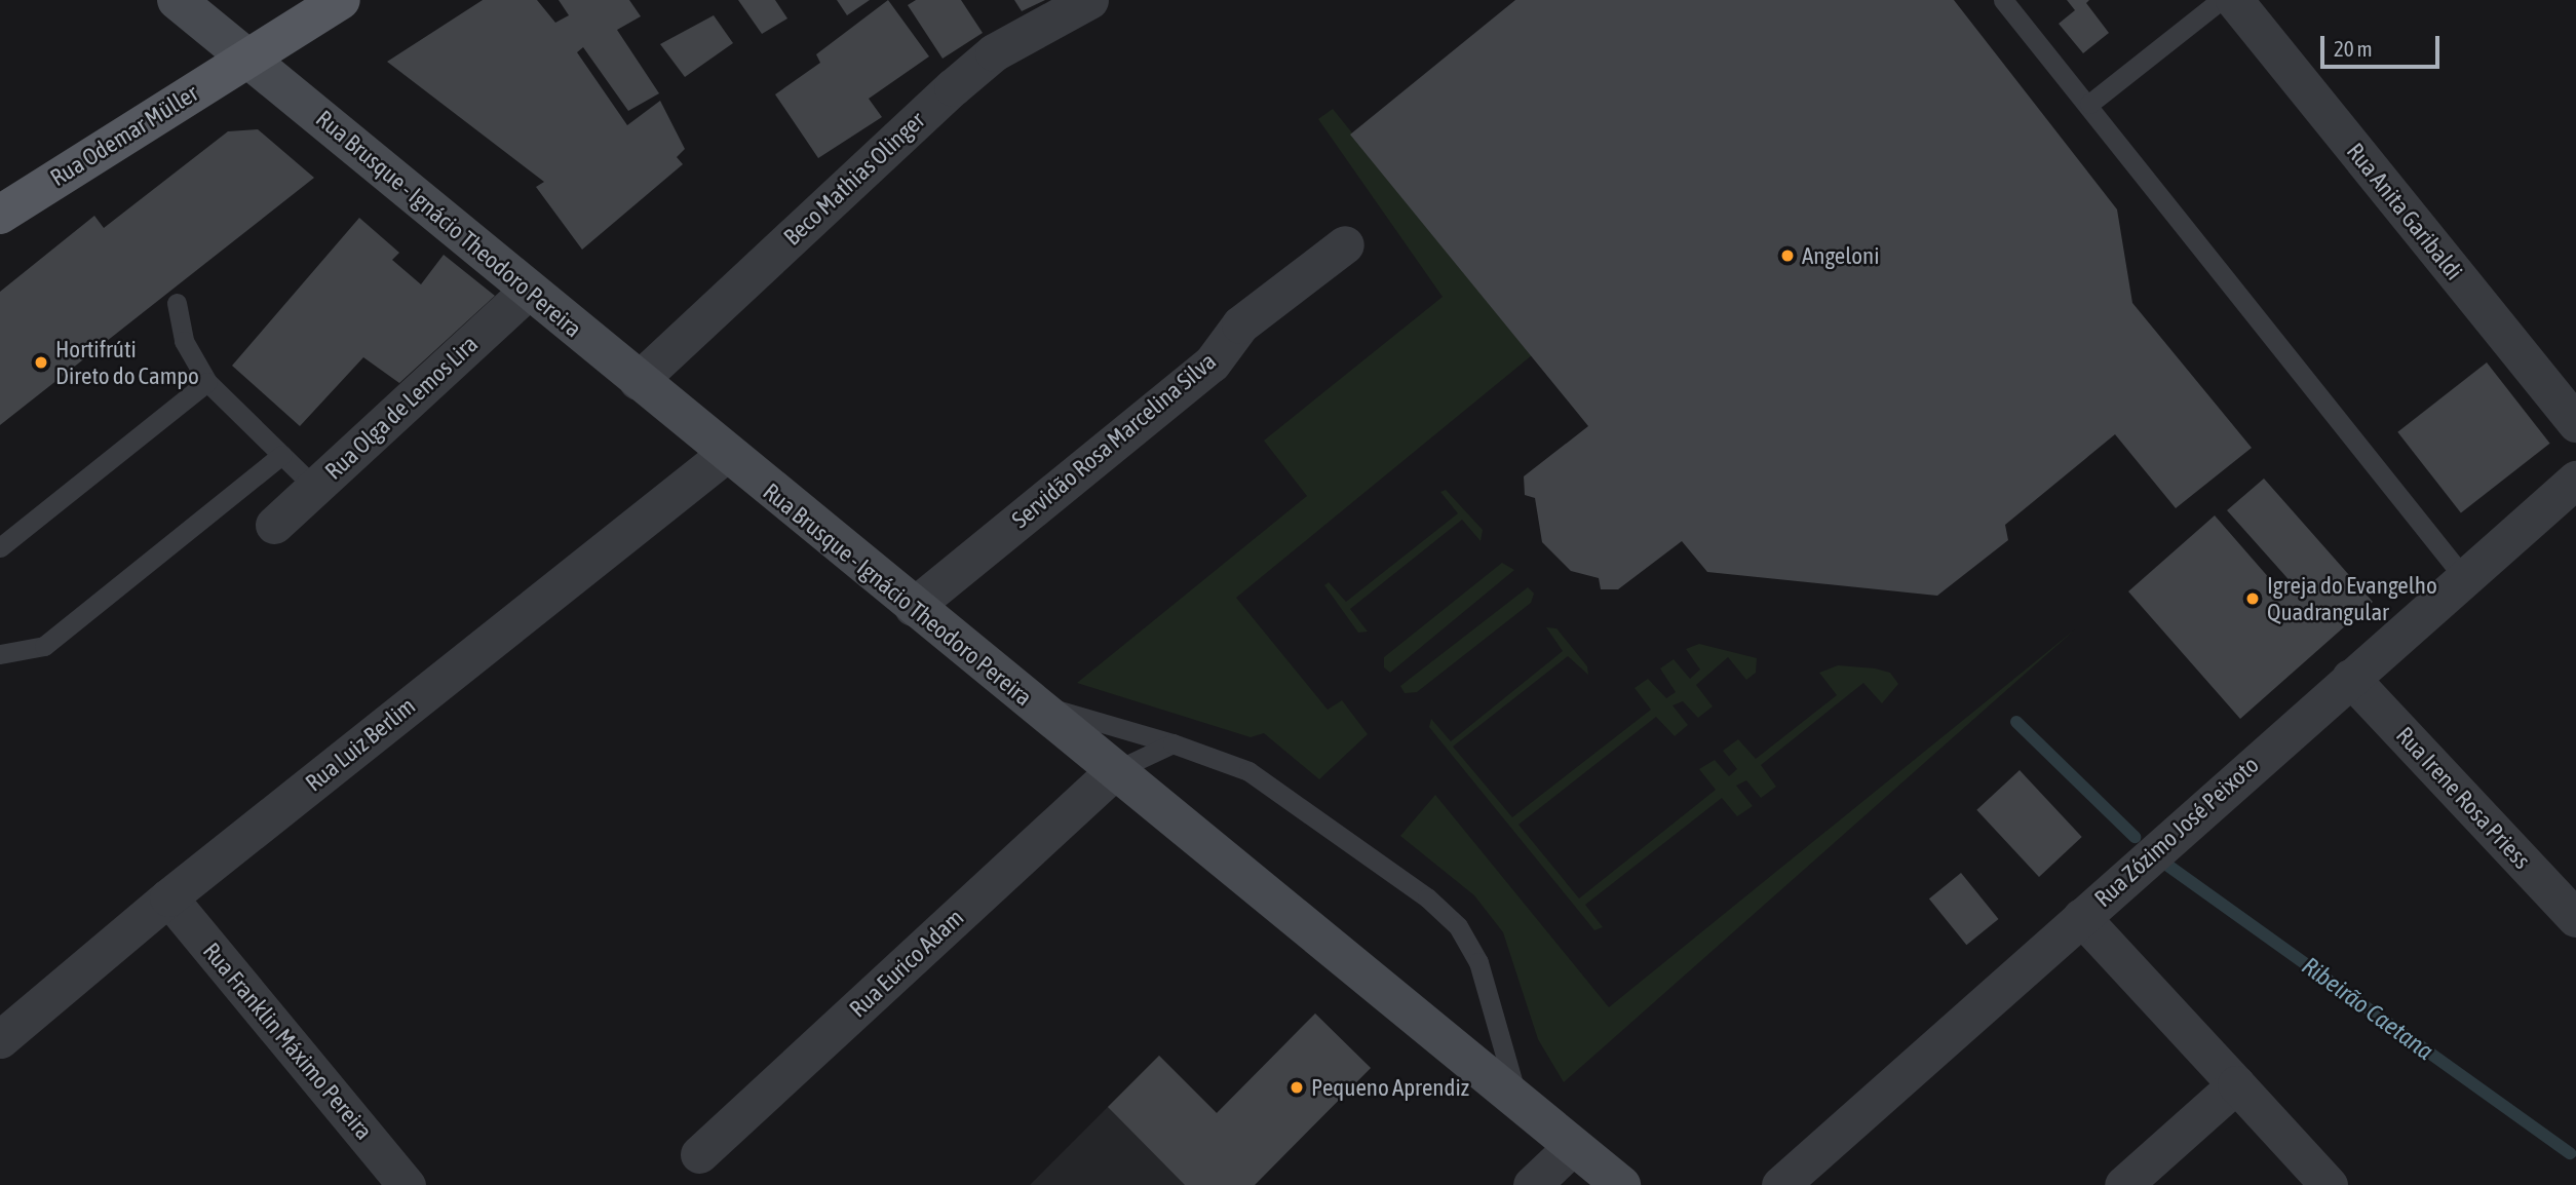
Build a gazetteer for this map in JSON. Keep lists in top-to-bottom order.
{
  "streets": {
    "main road": ["Rua Odemar Müller", "Rua Brusque - Ignácio Theodoro Pereira"],
    "street": [
      "Beco Mathias Olinger",
      "Rua Anita Garibaldi",
      "Rua Olga de Lemos Lira",
      "Servidão Rosa Marcelina Silva",
      "Rua Luiz Berlim",
      "Rua Irene Rosa Priess",
      "Rua Zózimo José Peixoto",
      "Rua Eurico Adam",
      "Rua Franklin Máximo Pereira"
    ]
  },
  "crossings": [
    ["Rua Odemar Müller", "Rua Brusque - Ignácio Theodoro Pereira"],
    ["Beco Mathias Olinger", "Rua Brusque - Ignácio Theodoro Pereira"],
    ["Rua Brusque - Ignácio Theodoro Pereira", "Rua Olga de Lemos Lira"],
    ["Rua Brusque - Ignácio Theodoro Pereira", "Servidão Rosa Marcelina Silva"],
    ["Rua Brusque - Ignácio Theodoro Pereira", "Rua Luiz Berlim"],
    ["Rua Brusque - Ignácio Theodoro Pereira", "Rua Eurico Adam"],
    ["Rua Luiz Berlim", "Rua Franklin Máximo Pereira"],
    ["Rua Irene Rosa Priess", "Rua Zózimo José Peixoto"]
  ],
  "water": ["Ribeirão Caetana"],
  "places": [
    "Angeloni",
    "Hortifrúti Direto do Campo",
    "Igreja do Evangelho Quadrangular",
    "Pequeno Aprendiz"
  ],
  "scale_bar": "20 m"
}
